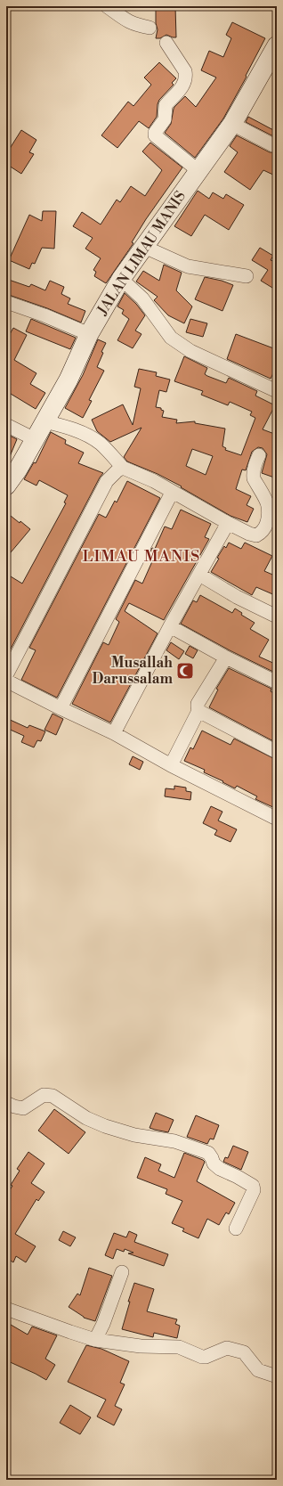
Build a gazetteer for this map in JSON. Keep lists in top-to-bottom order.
{
  "streets": {
    "street": ["JALAN LIMAU MANIS"]
  },
  "districts": ["LIMAU MANIS"],
  "places": {
    "mosque": ["Musallah Darussalam"]
  }
}
